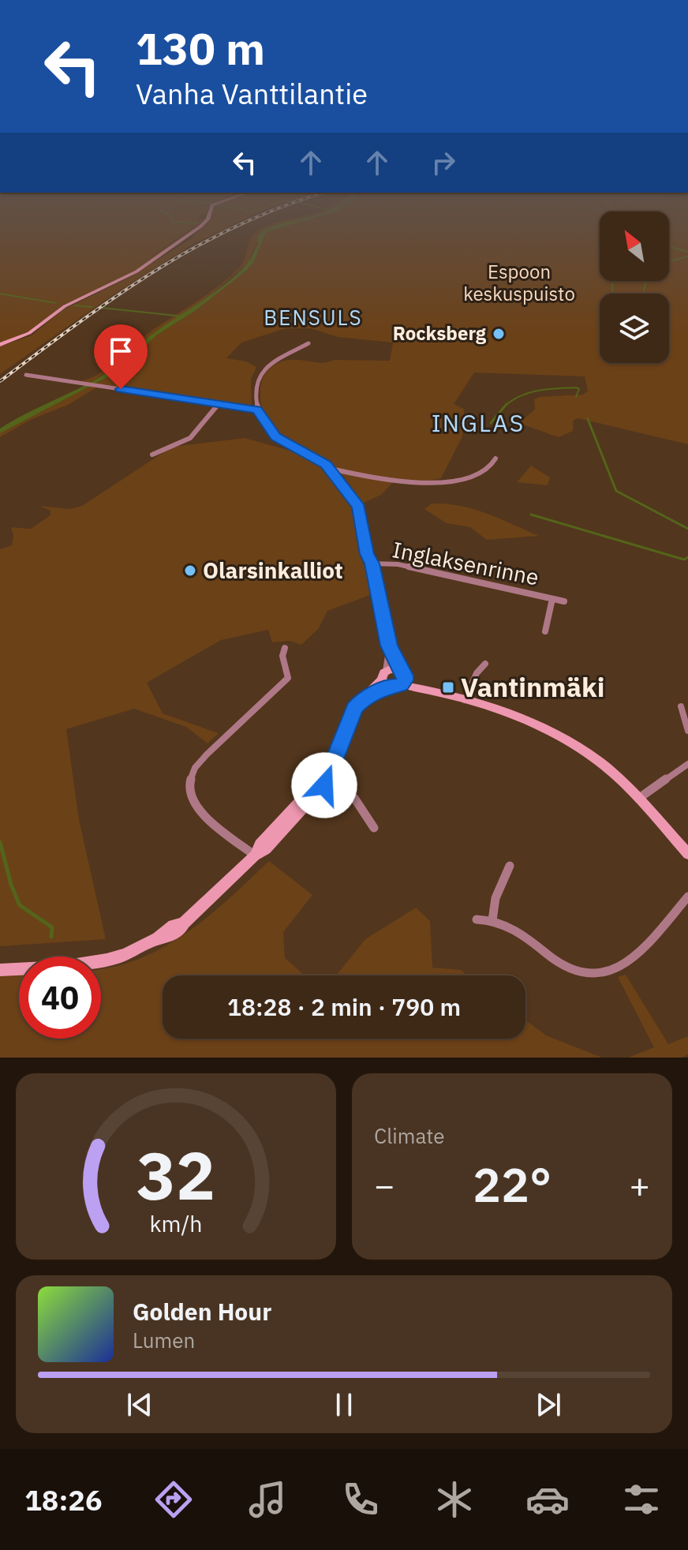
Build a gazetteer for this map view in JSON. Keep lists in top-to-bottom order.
{
  "streets": {
    "street": ["Inglaksenrinne"]
  },
  "districts": ["BENSULS", "INGLAS"],
  "parks": ["Espoon keskuspuisto"],
  "places": {
    "other": ["Rocksberg", "Olarsinkalliot"],
    "transit": ["Vantinmäki"]
  },
  "north": "top left",
  "page": {
    "turn": ["130 m", "Vanha Vanttilantie"],
    "limit": "40",
    "trip": "18:28 · 2 min · 790 m",
    "tile": "Climate",
    "heat": ["−", "22°", "+"],
    "song": ["Golden Hour", "Lumen"],
    "tabs": "18:26",
    "gauge": ["32", "km/h"]
  }
}
